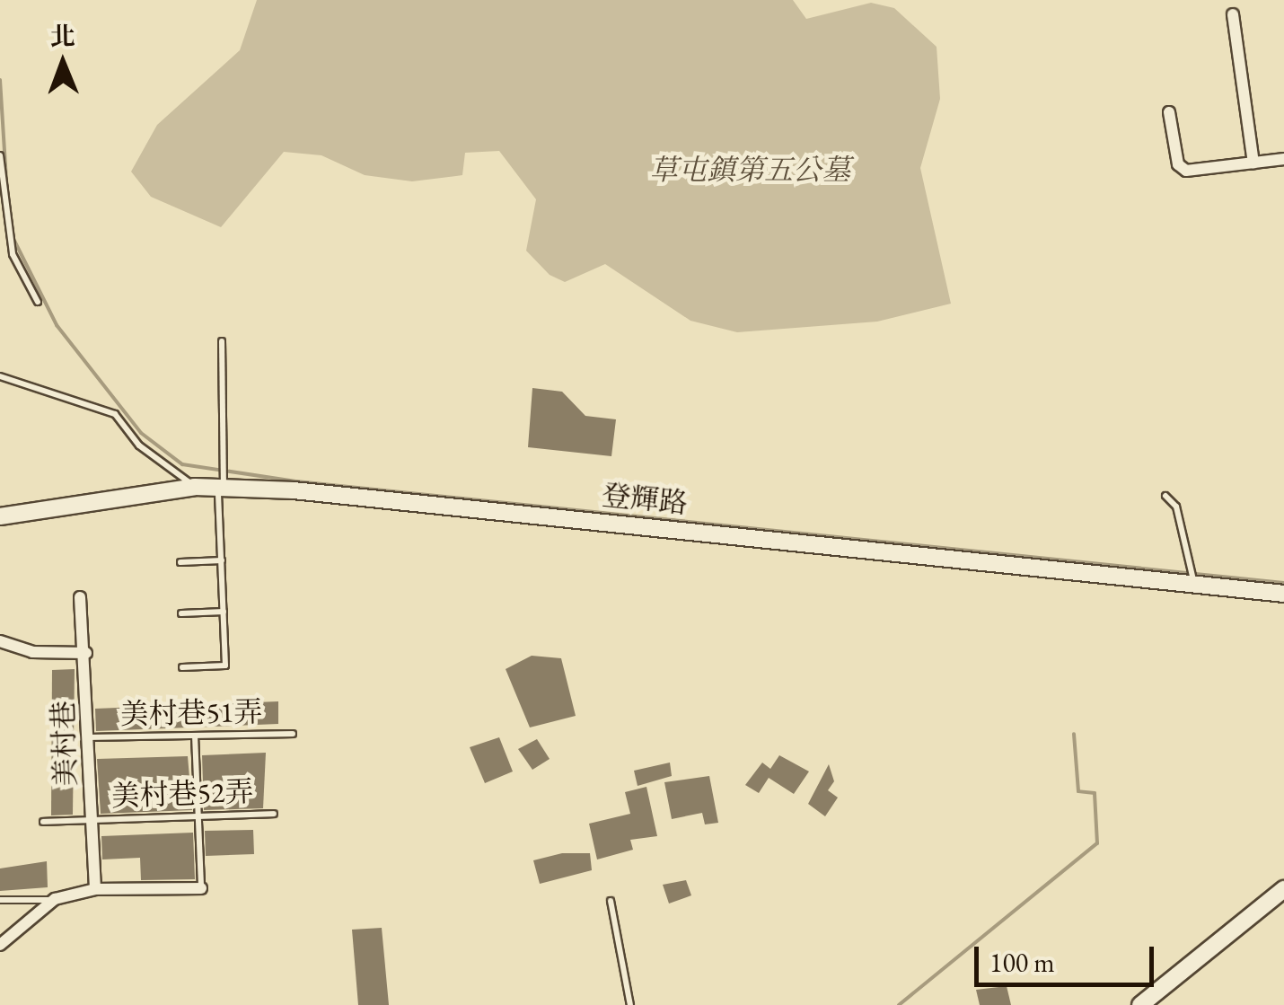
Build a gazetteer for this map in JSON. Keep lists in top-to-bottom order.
{
  "streets": {
    "street": ["登輝路", "美村巷"],
    "lane": ["美村巷51弄", "美村巷52弄"]
  },
  "crossings": [
    ["美村巷51弄", "美村巷"],
    ["美村巷", "美村巷52弄"]
  ],
  "parks": ["草屯鎮第五公墓"],
  "scale_bar": "100 m",
  "north": "top"
}
